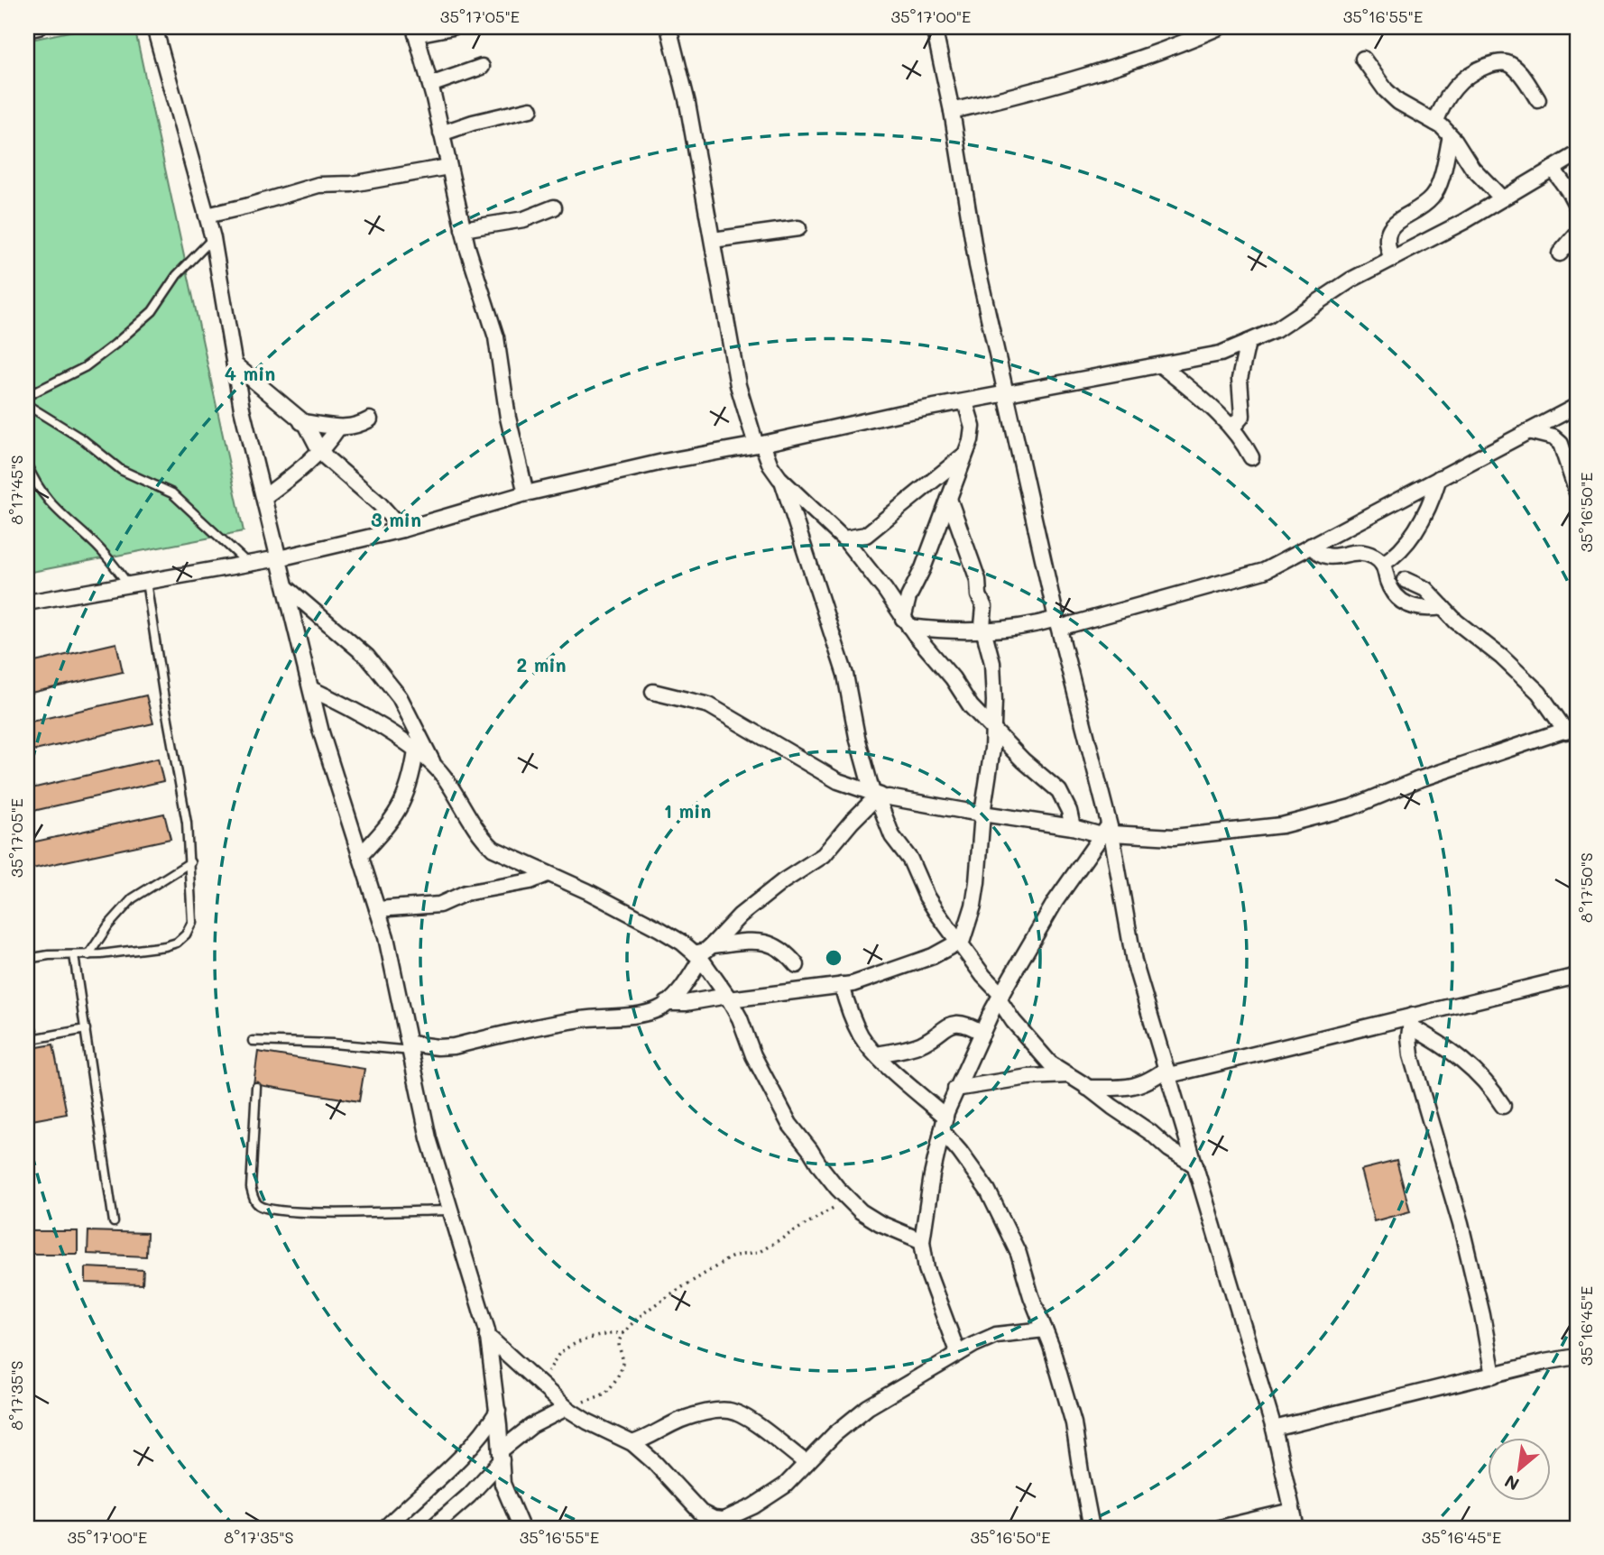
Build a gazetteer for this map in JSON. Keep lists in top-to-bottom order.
{
  "north": "bottom left",
  "coordinates": [
    "35°17'05\"E",
    "35°17'00\"E",
    "35°16'55\"E",
    "8°17'45\"S",
    "35°16'50\"E",
    "8°17'50\"S",
    "35°16'45\"E",
    "8°17'35\"S"
  ],
  "rings": [
    "4 min",
    "3 min",
    "2 min",
    "1 min"
  ]
}
